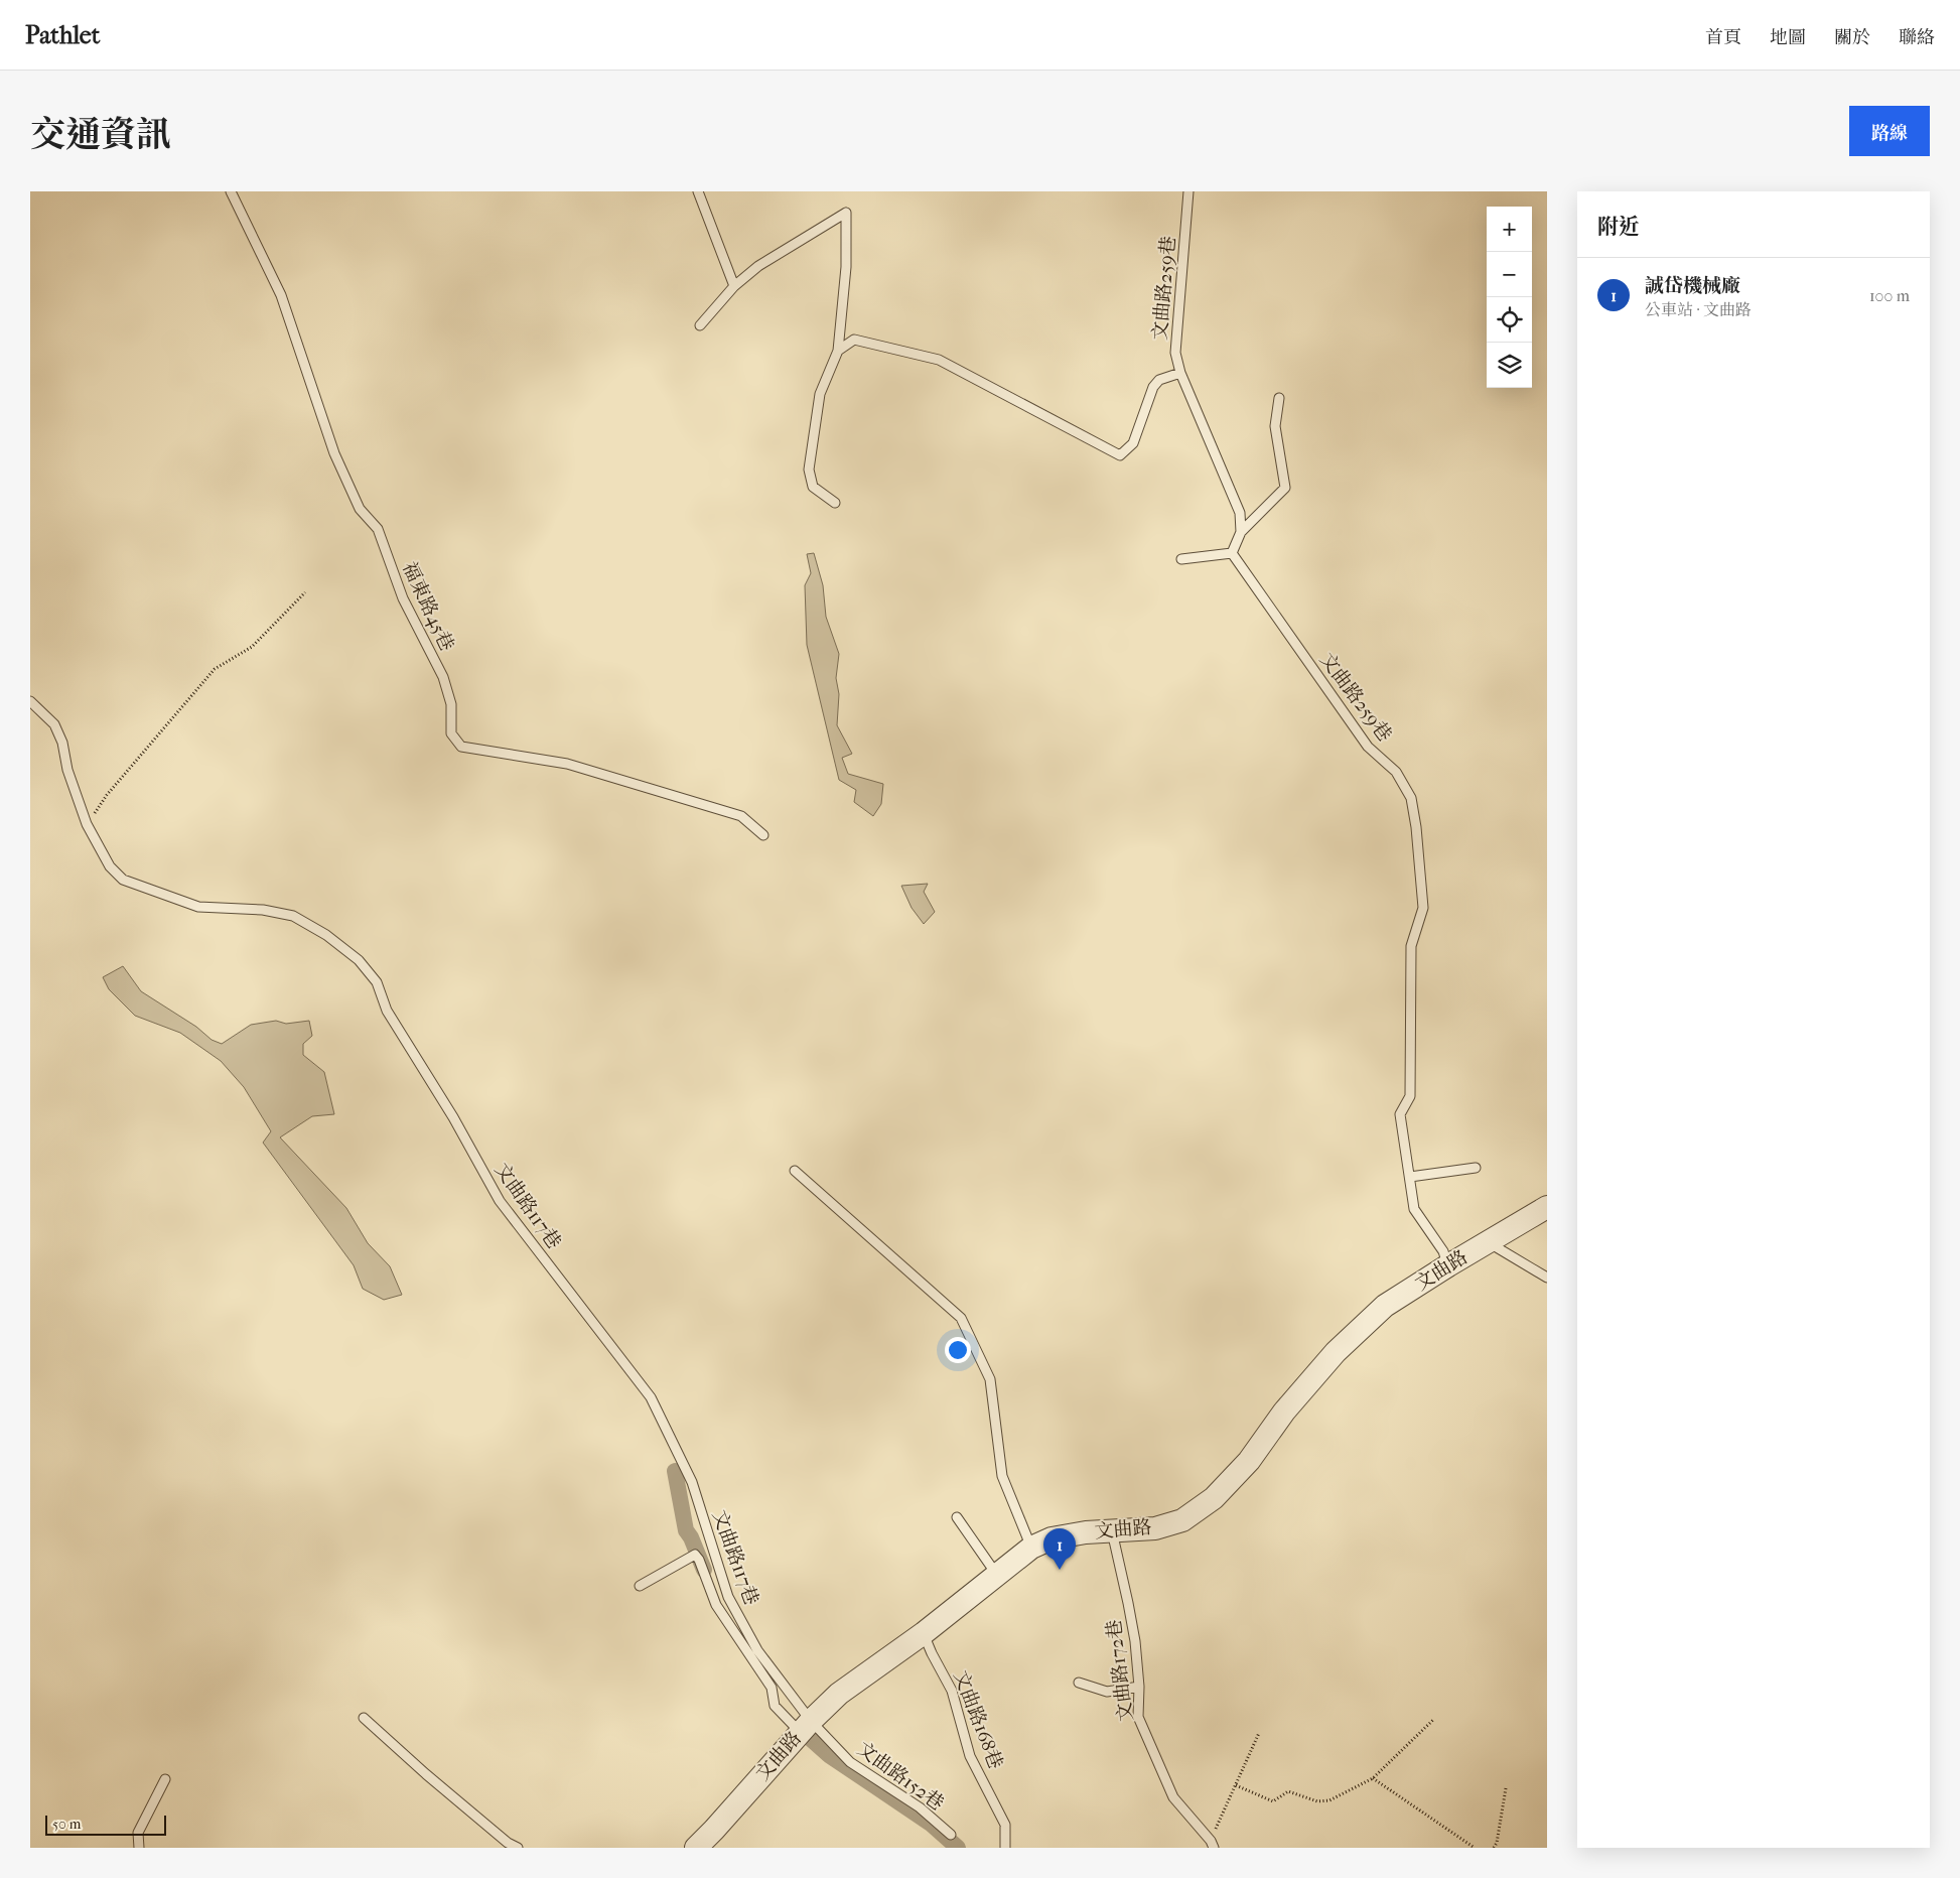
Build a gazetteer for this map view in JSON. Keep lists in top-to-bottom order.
{
  "streets": {
    "street": ["文曲路"],
    "lane": [
      "文曲路259巷",
      "福東路45巷",
      "文曲路117巷",
      "文曲路172巷",
      "文曲路168巷",
      "文曲路152巷"
    ]
  },
  "crossings": [
    ["文曲路259巷", "文曲路"],
    ["文曲路117巷", "文曲路"],
    ["文曲路117巷", "文曲路152巷"],
    ["文曲路", "文曲路172巷"],
    ["文曲路", "文曲路168巷"],
    ["文曲路", "文曲路152巷"]
  ],
  "scale_bar": "50 m",
  "page": {
    "header": "Pathlet",
    "nav": [
      "首頁",
      "地圖",
      "關於",
      "聯絡"
    ],
    "title": "交通資訊",
    "buttons": "路線",
    "heading": "附近",
    "map_buttons": ["+", "−"],
    "list": [
      {
        "mark": "1",
        "name": "誠岱機械廠",
        "note": "公車站 · 文曲路",
        "value": "100 m"
      }
    ],
    "pins": "1",
    "scale": "50 m"
  }
}
